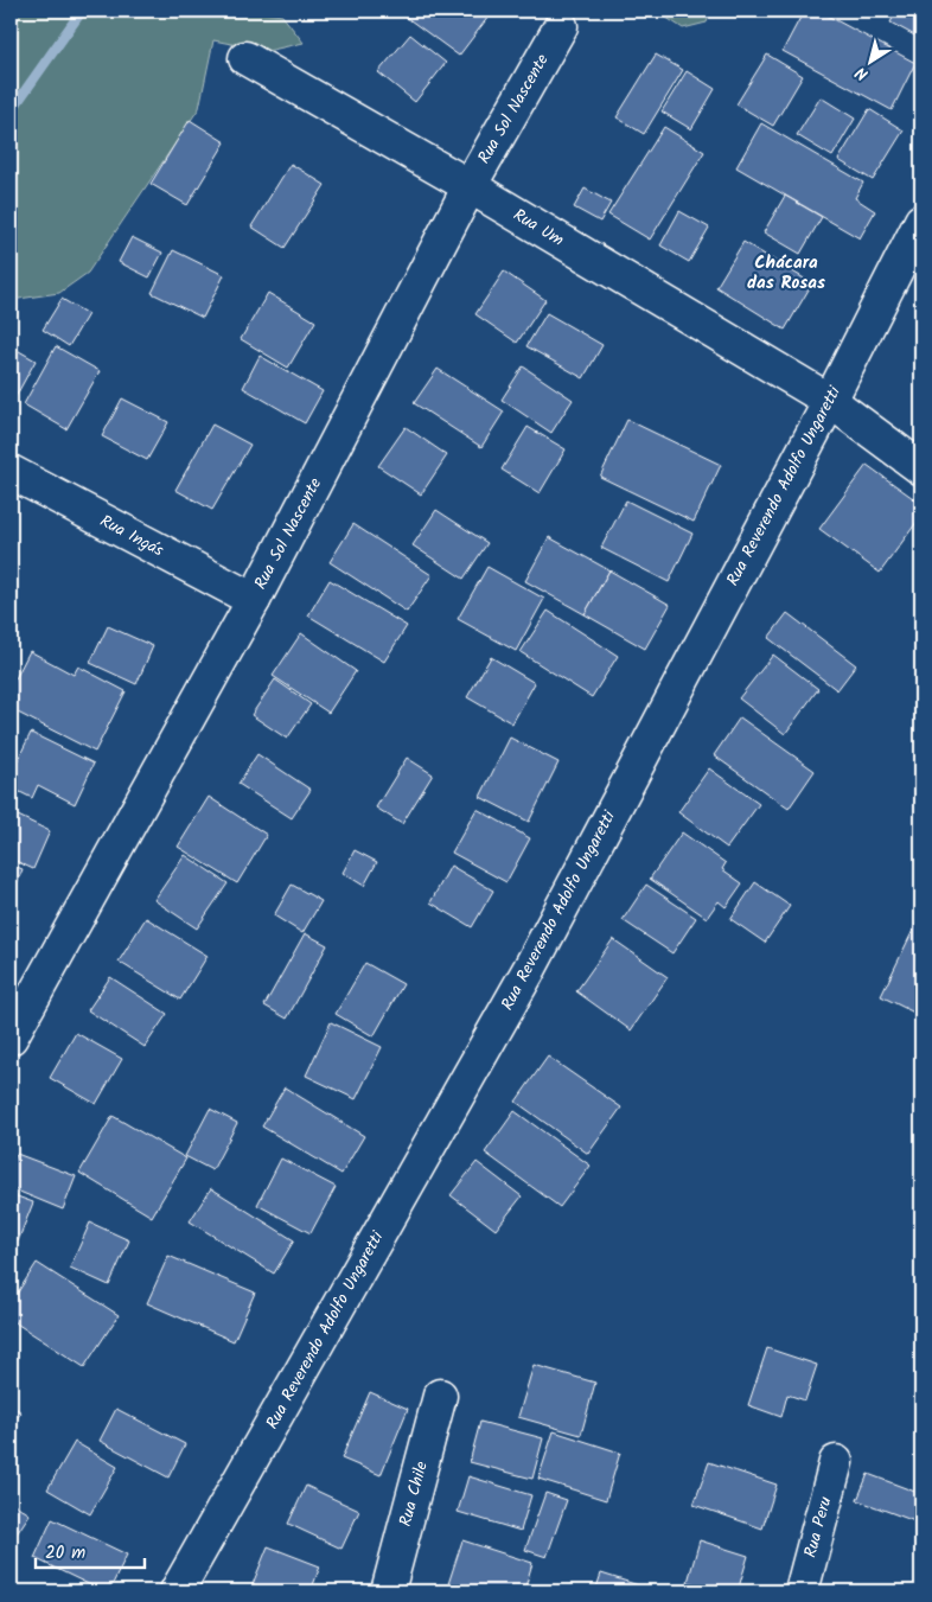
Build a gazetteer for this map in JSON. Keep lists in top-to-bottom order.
{
  "streets": {
    "street": [
      "Rua Sol Nascente",
      "Rua Um",
      "Rua Reverendo Adolfo Ungaretti",
      "Rua Ingás",
      "Rua Chile",
      "Rua Peru"
    ]
  },
  "crossings": [
    ["Rua Sol Nascente", "Rua Um"],
    ["Rua Sol Nascente", "Rua Ingás"],
    ["Rua Um", "Rua Reverendo Adolfo Ungaretti"]
  ],
  "districts": ["Chácara das Rosas"],
  "scale_bar": "20 m",
  "north": "bottom left"
}
